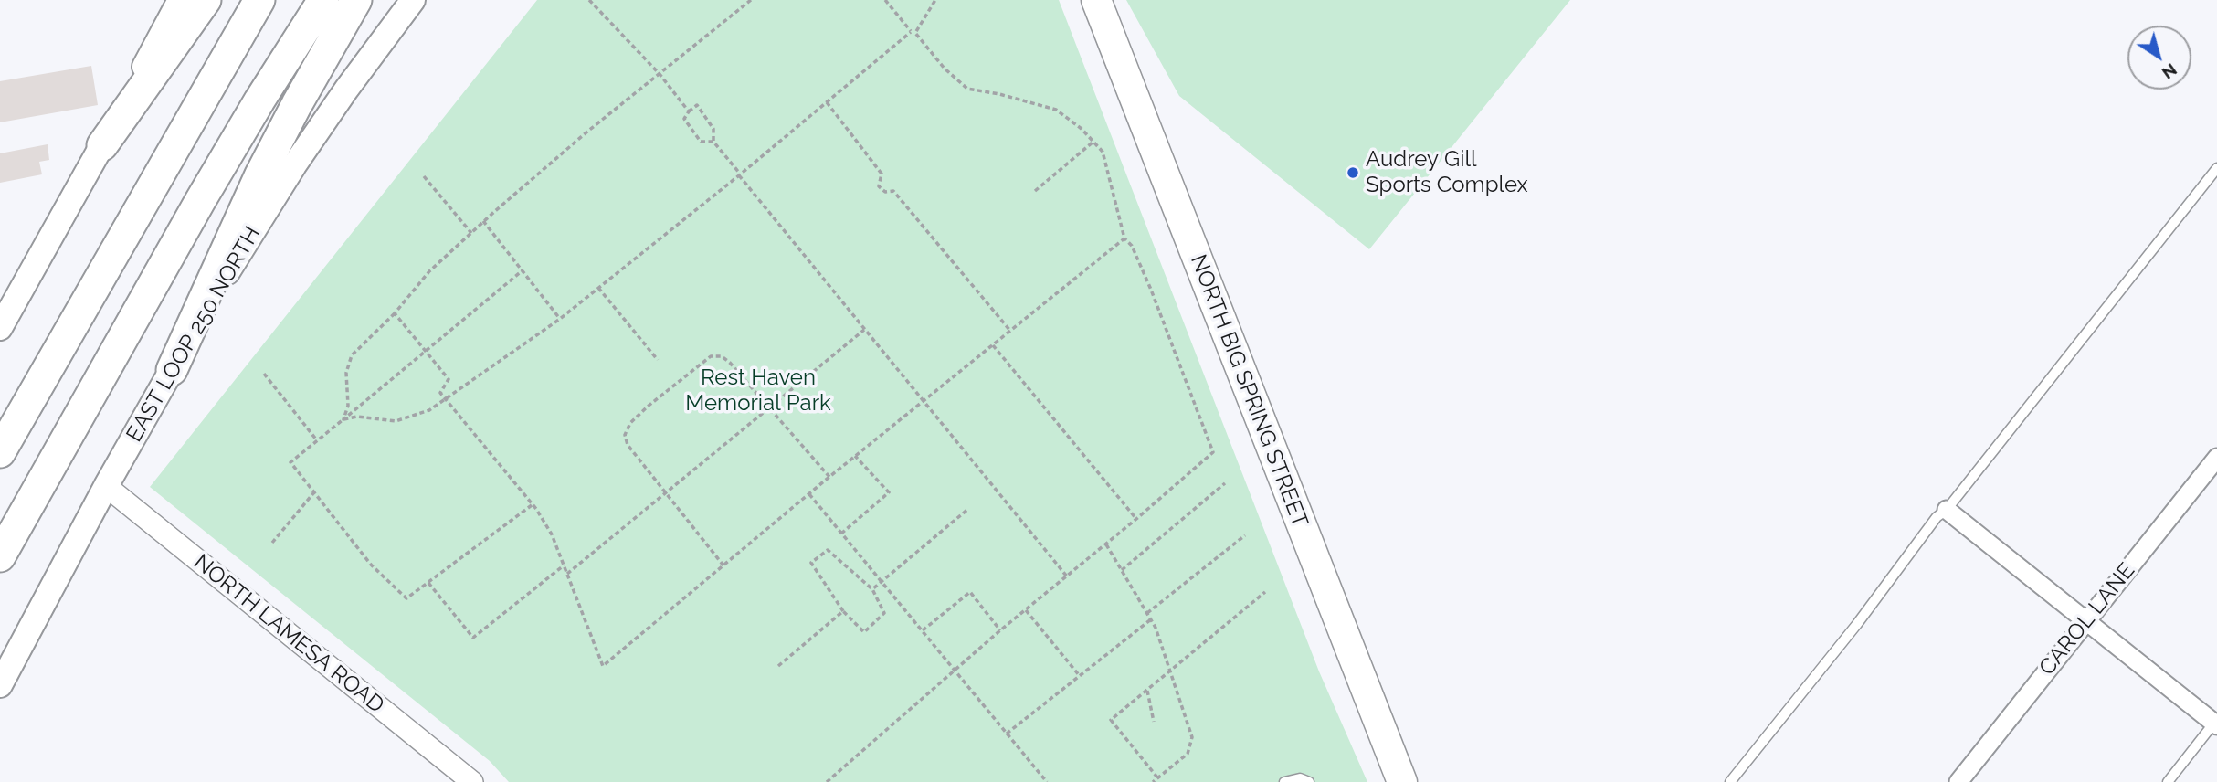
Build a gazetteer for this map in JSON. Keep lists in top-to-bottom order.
{
  "streets": {
    "highway": ["NORTH BIG SPRING STREET"],
    "main road": ["EAST LOOP 250 NORTH"],
    "street": ["CAROL LANE", "NORTH LAMESA ROAD"]
  },
  "crossings": [
    ["EAST LOOP 250 NORTH", "NORTH LAMESA ROAD"]
  ],
  "parks": ["Rest Haven Memorial Park"],
  "places": ["Audrey Gill Sports Complex"],
  "north": "bottom right"
}
